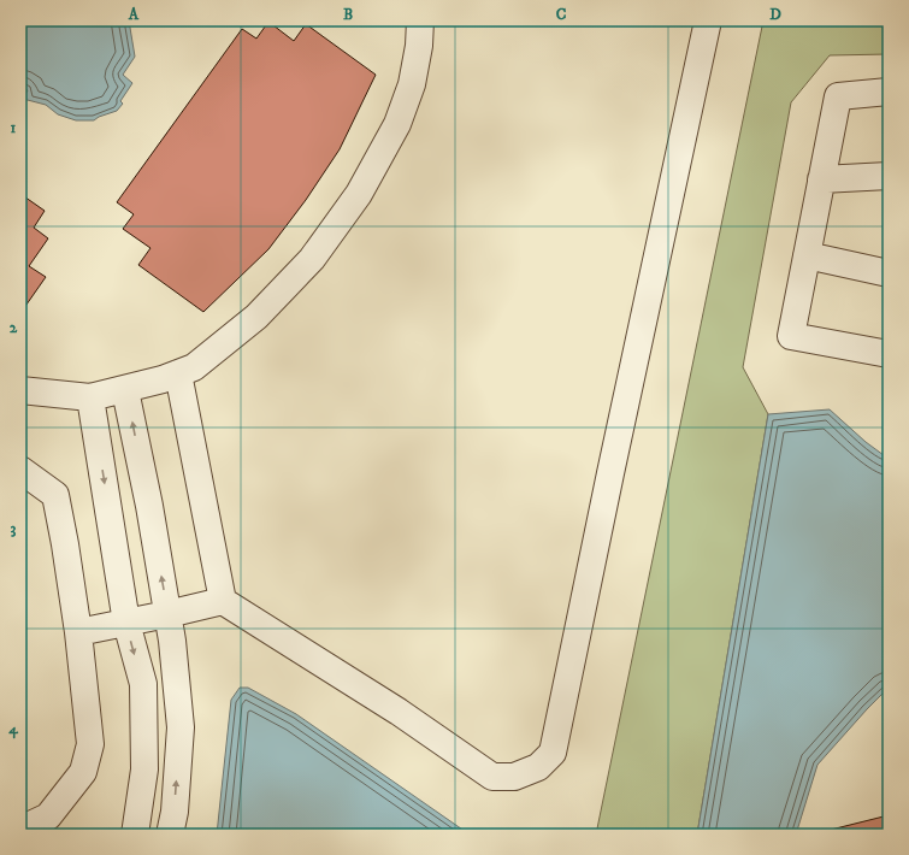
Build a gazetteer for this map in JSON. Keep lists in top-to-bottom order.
{
  "grid": {
    "columns": [
      "A",
      "B",
      "C",
      "D"
    ],
    "rows": [
      "1",
      "2",
      "3",
      "4"
    ]
  }
}
